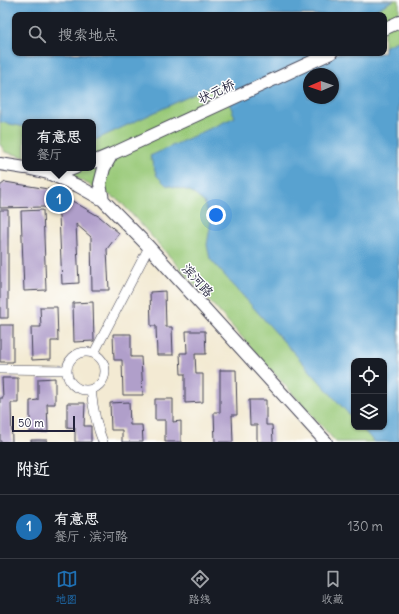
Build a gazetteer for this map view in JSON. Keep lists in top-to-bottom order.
{
  "streets": {
    "street": ["状元桥", "滨河路"]
  },
  "scale_bar": "50 m",
  "north": "left",
  "page": {
    "search": "搜索地点",
    "popup": ["有意思", "餐厅"],
    "pins": "1",
    "scale": "50 m",
    "heading": "附近",
    "list": [
      {
        "mark": "1",
        "name": "有意思",
        "note": "餐厅 · 滨河路",
        "value": "130 m"
      }
    ],
    "nav": ["地图", "路线", "收藏"]
  }
}
